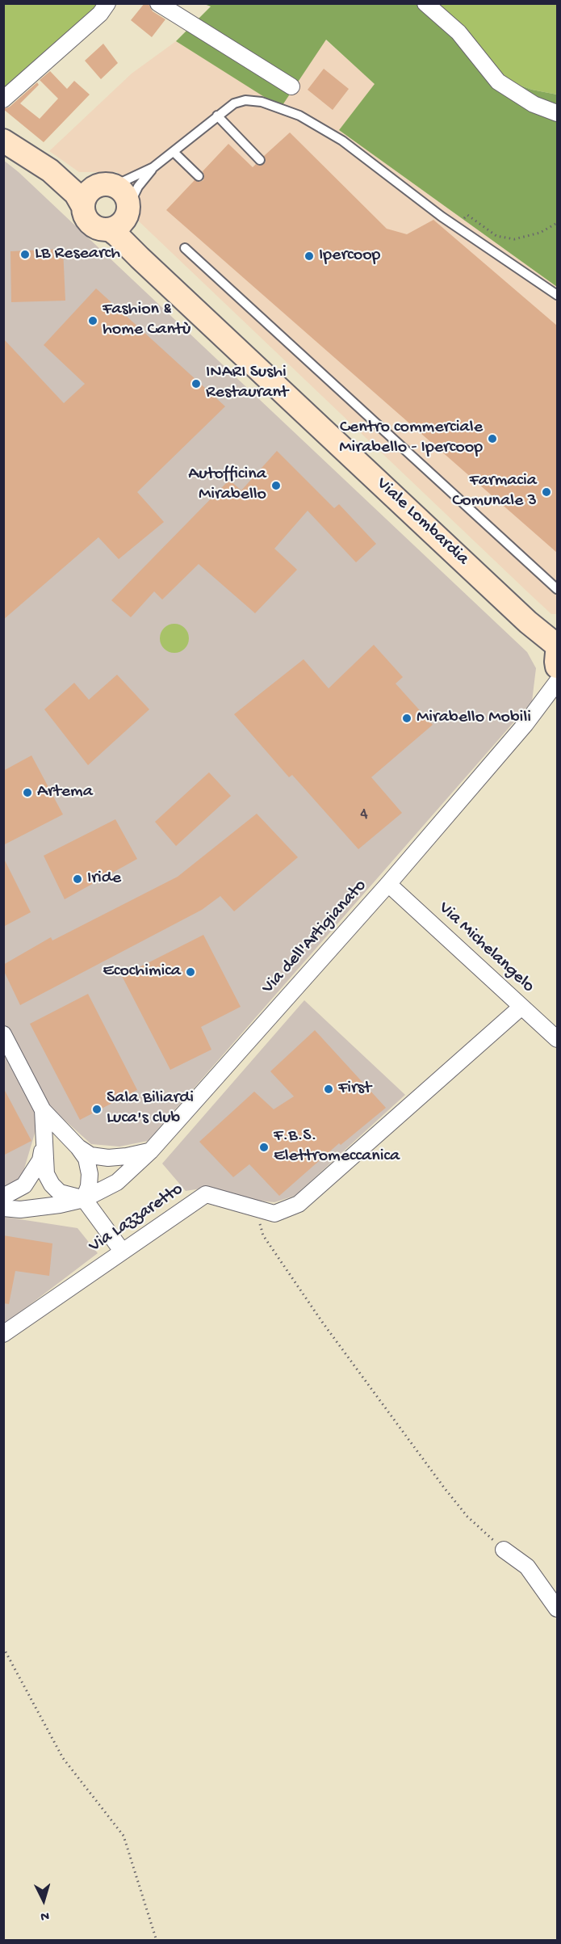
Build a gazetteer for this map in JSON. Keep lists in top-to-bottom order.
{
  "streets": {
    "main road": ["Viale Lombardia"],
    "street": ["Via dell'Artigianato", "Via Michelangelo", "Via Lazzaretto"]
  },
  "crossings": [
    ["Via dell'Artigianato", "Via Michelangelo"],
    ["Via Michelangelo", "Via Lazzaretto"]
  ],
  "places": [
    "LB Research",
    "Ipercoop",
    "Fashion & home Cantù",
    "INARI Sushi Restaurant",
    "Centro commerciale Mirabello - Ipercoop",
    "Autofficina Mirabello",
    "Farmacia Comunale 3",
    "Mirabello Mobili",
    "Artema",
    "Iride",
    "Ecochimica",
    "First",
    "Sala Biliardi Luca's club",
    "F.B.S. Elettromeccanica"
  ],
  "house_numbers": ["4"],
  "north": "bottom"
}
